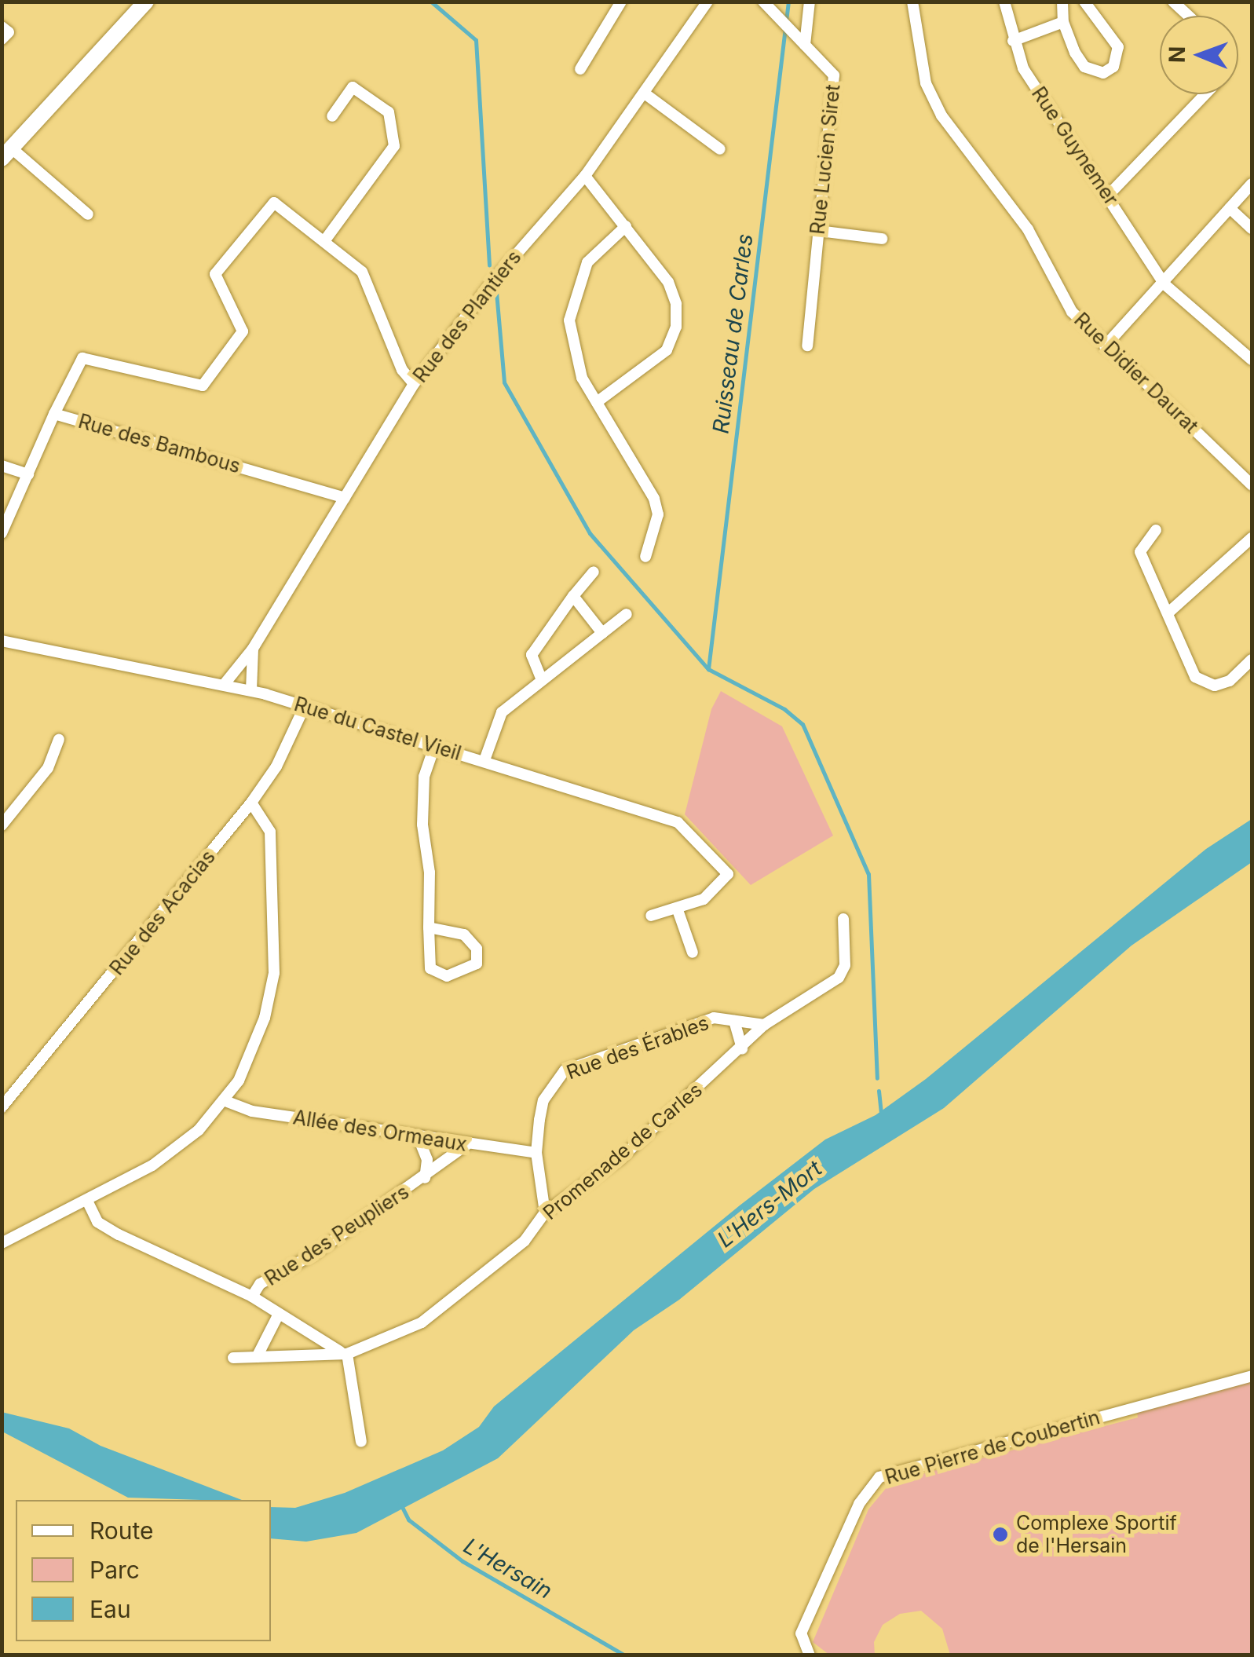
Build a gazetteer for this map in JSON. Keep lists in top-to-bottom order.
{
  "streets": {
    "street": [
      "Rue Guynemer",
      "Rue Lucien Siret",
      "Rue des Plantiers",
      "Rue Didier Daurat",
      "Rue des Bambous",
      "Rue du Castel Vieil",
      "Rue des Acacias",
      "Rue des Érables",
      "Allée des Ormeaux",
      "Promenade de Carles",
      "Rue des Peupliers",
      "Rue Pierre de Coubertin"
    ]
  },
  "crossings": [
    ["Rue des Plantiers", "Rue des Bambous"],
    ["Rue des Plantiers", "Rue du Castel Vieil"],
    ["Rue du Castel Vieil", "Rue des Acacias"],
    ["Rue des Érables", "Allée des Ormeaux"],
    ["Rue des Érables", "Promenade de Carles"],
    ["Allée des Ormeaux", "Rue des Peupliers"]
  ],
  "water": ["Ruisseau de Carles", "L'Hers-Mort", "L'Hersain"],
  "places": ["Complexe Sportif de l'Hersain"],
  "legend": ["Route", "Parc", "Eau"],
  "north": "left"
}
